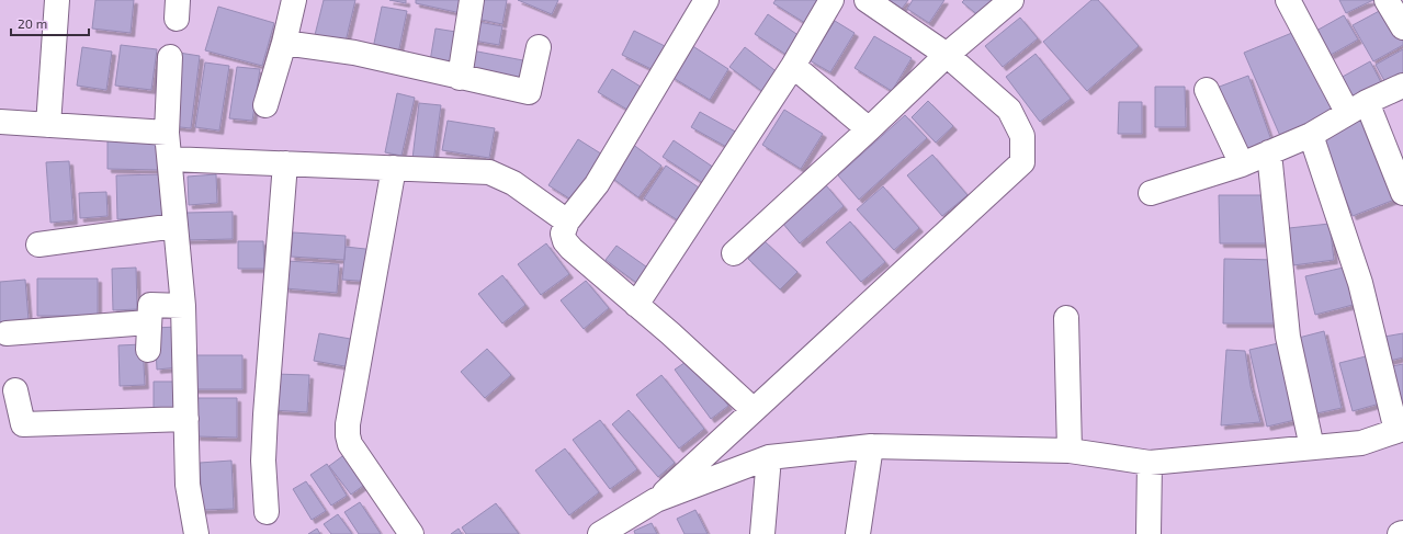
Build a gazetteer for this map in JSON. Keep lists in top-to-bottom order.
{
  "scale_bar": "20 m"
}
